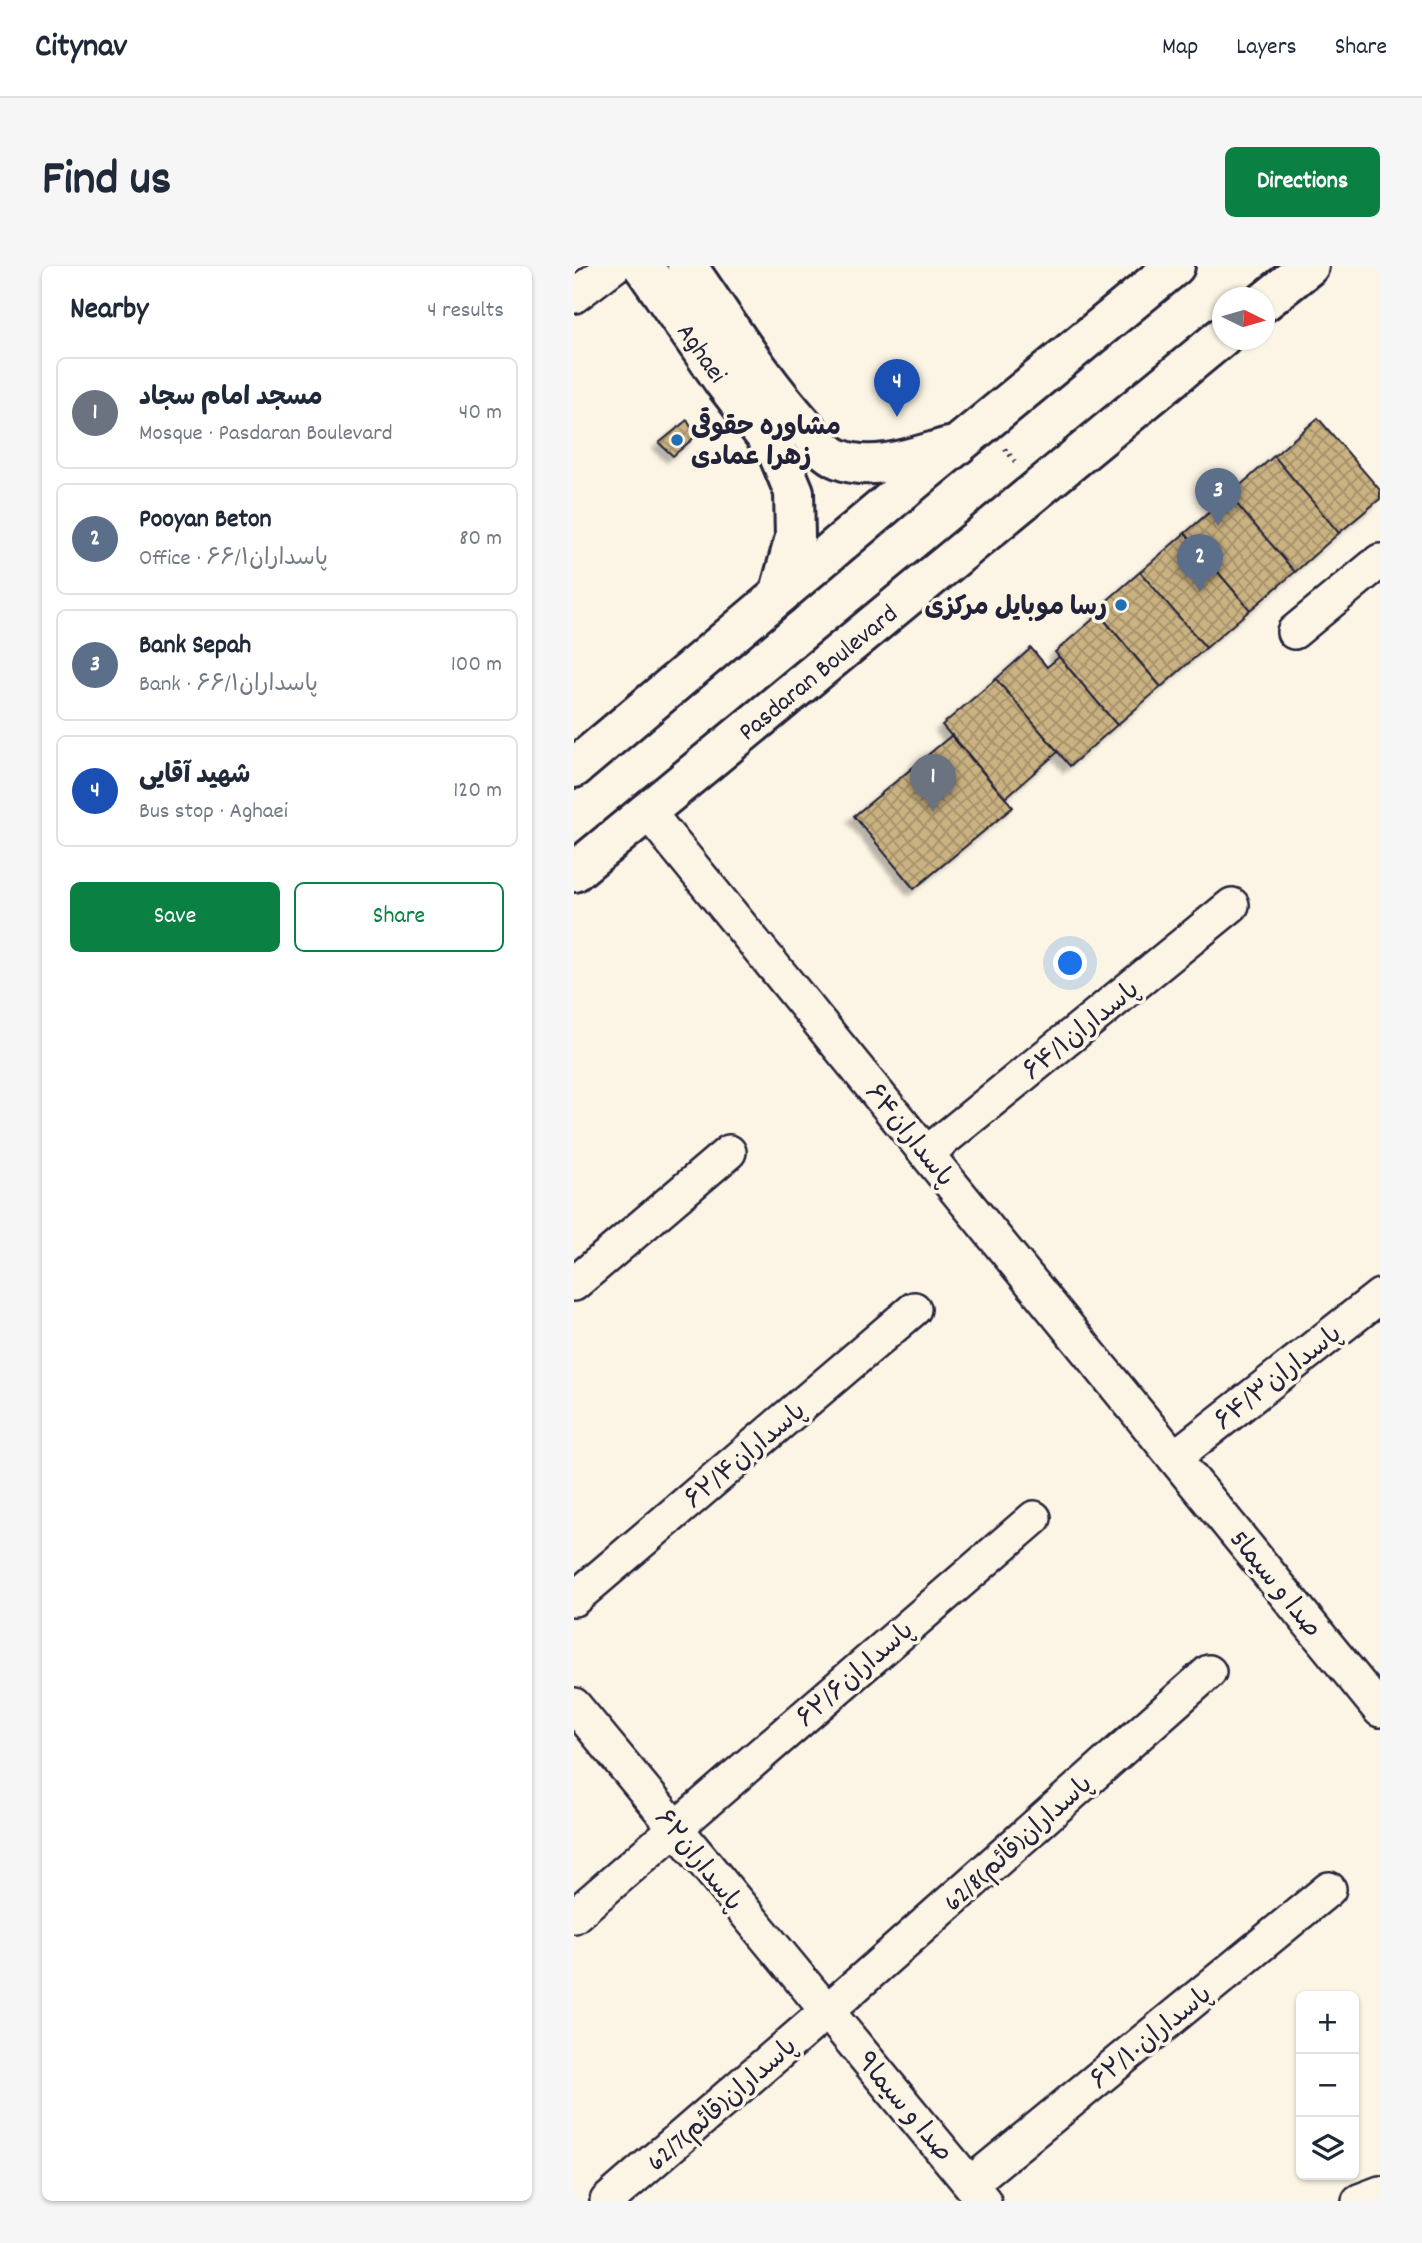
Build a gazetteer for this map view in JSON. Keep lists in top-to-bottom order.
{
  "streets": {
    "main road": ["Aghaei", "Pasdaran Boulevard"],
    "street": [
      "پاسداران۶۴/۱",
      "پاسداران۶۴",
      "پاسداران۶۴/۳",
      "پاسداران۶۲/۴",
      "5صدا و سیما",
      "پاسداران۶۲/۶",
      "62/8پاسداران(قائم)",
      "پاسداران۶۲",
      "پاسداران۶۲/۱۰",
      "62/7پاسداران(قائم)",
      "صدا و سیما۹"
    ]
  },
  "crossings": [
    ["Pasdaran Boulevard", "پاسداران۶۴"],
    ["پاسداران۶۴/۱", "پاسداران۶۴"],
    ["پاسداران۶۴", "پاسداران۶۴/۳"],
    ["پاسداران۶۴", "5صدا و سیما"],
    ["پاسداران۶۴/۳", "5صدا و سیما"],
    ["پاسداران۶۲/۶", "پاسداران۶۲"],
    ["62/8پاسداران(قائم)", "پاسداران۶۲"],
    ["62/8پاسداران(قائم)", "62/7پاسداران(قائم)"],
    ["62/8پاسداران(قائم)", "صدا و سیما۹"],
    ["پاسداران۶۲", "62/7پاسداران(قائم)"],
    ["پاسداران۶۲", "صدا و سیما۹"],
    ["پاسداران۶۲/۱۰", "صدا و سیما۹"],
    ["62/7پاسداران(قائم)", "صدا و سیما۹"]
  ],
  "places": ["مشاوره حقوقی زهرا عمادی", "رسا موبایل مرکزی"],
  "north": "right",
  "page": {
    "header": "Citynav",
    "nav": ["Map", "Layers", "Share"],
    "title": "Find us",
    "buttons": [
      "Directions",
      ["Save", "Share"]
    ],
    "heading": ["Nearby", "4 results"],
    "list": [
      {
        "mark": "1",
        "name": "مسجد امام سجاد",
        "note": "Mosque · Pasdaran Boulevard",
        "value": "40 m"
      },
      {
        "mark": "2",
        "name": "Pooyan Beton",
        "note": "Office · پاسداران۶۶/۱",
        "value": "80 m"
      },
      {
        "mark": "3",
        "name": "Bank Sepah",
        "note": "Bank · پاسداران۶۶/۱",
        "value": "100 m"
      },
      {
        "mark": "4",
        "name": "شهید آقایی",
        "note": "Bus stop · Aghaei",
        "value": "120 m"
      }
    ],
    "pins": [
      "4",
      "3",
      "2",
      "1"
    ],
    "map_buttons": ["+", "−"]
  }
}
